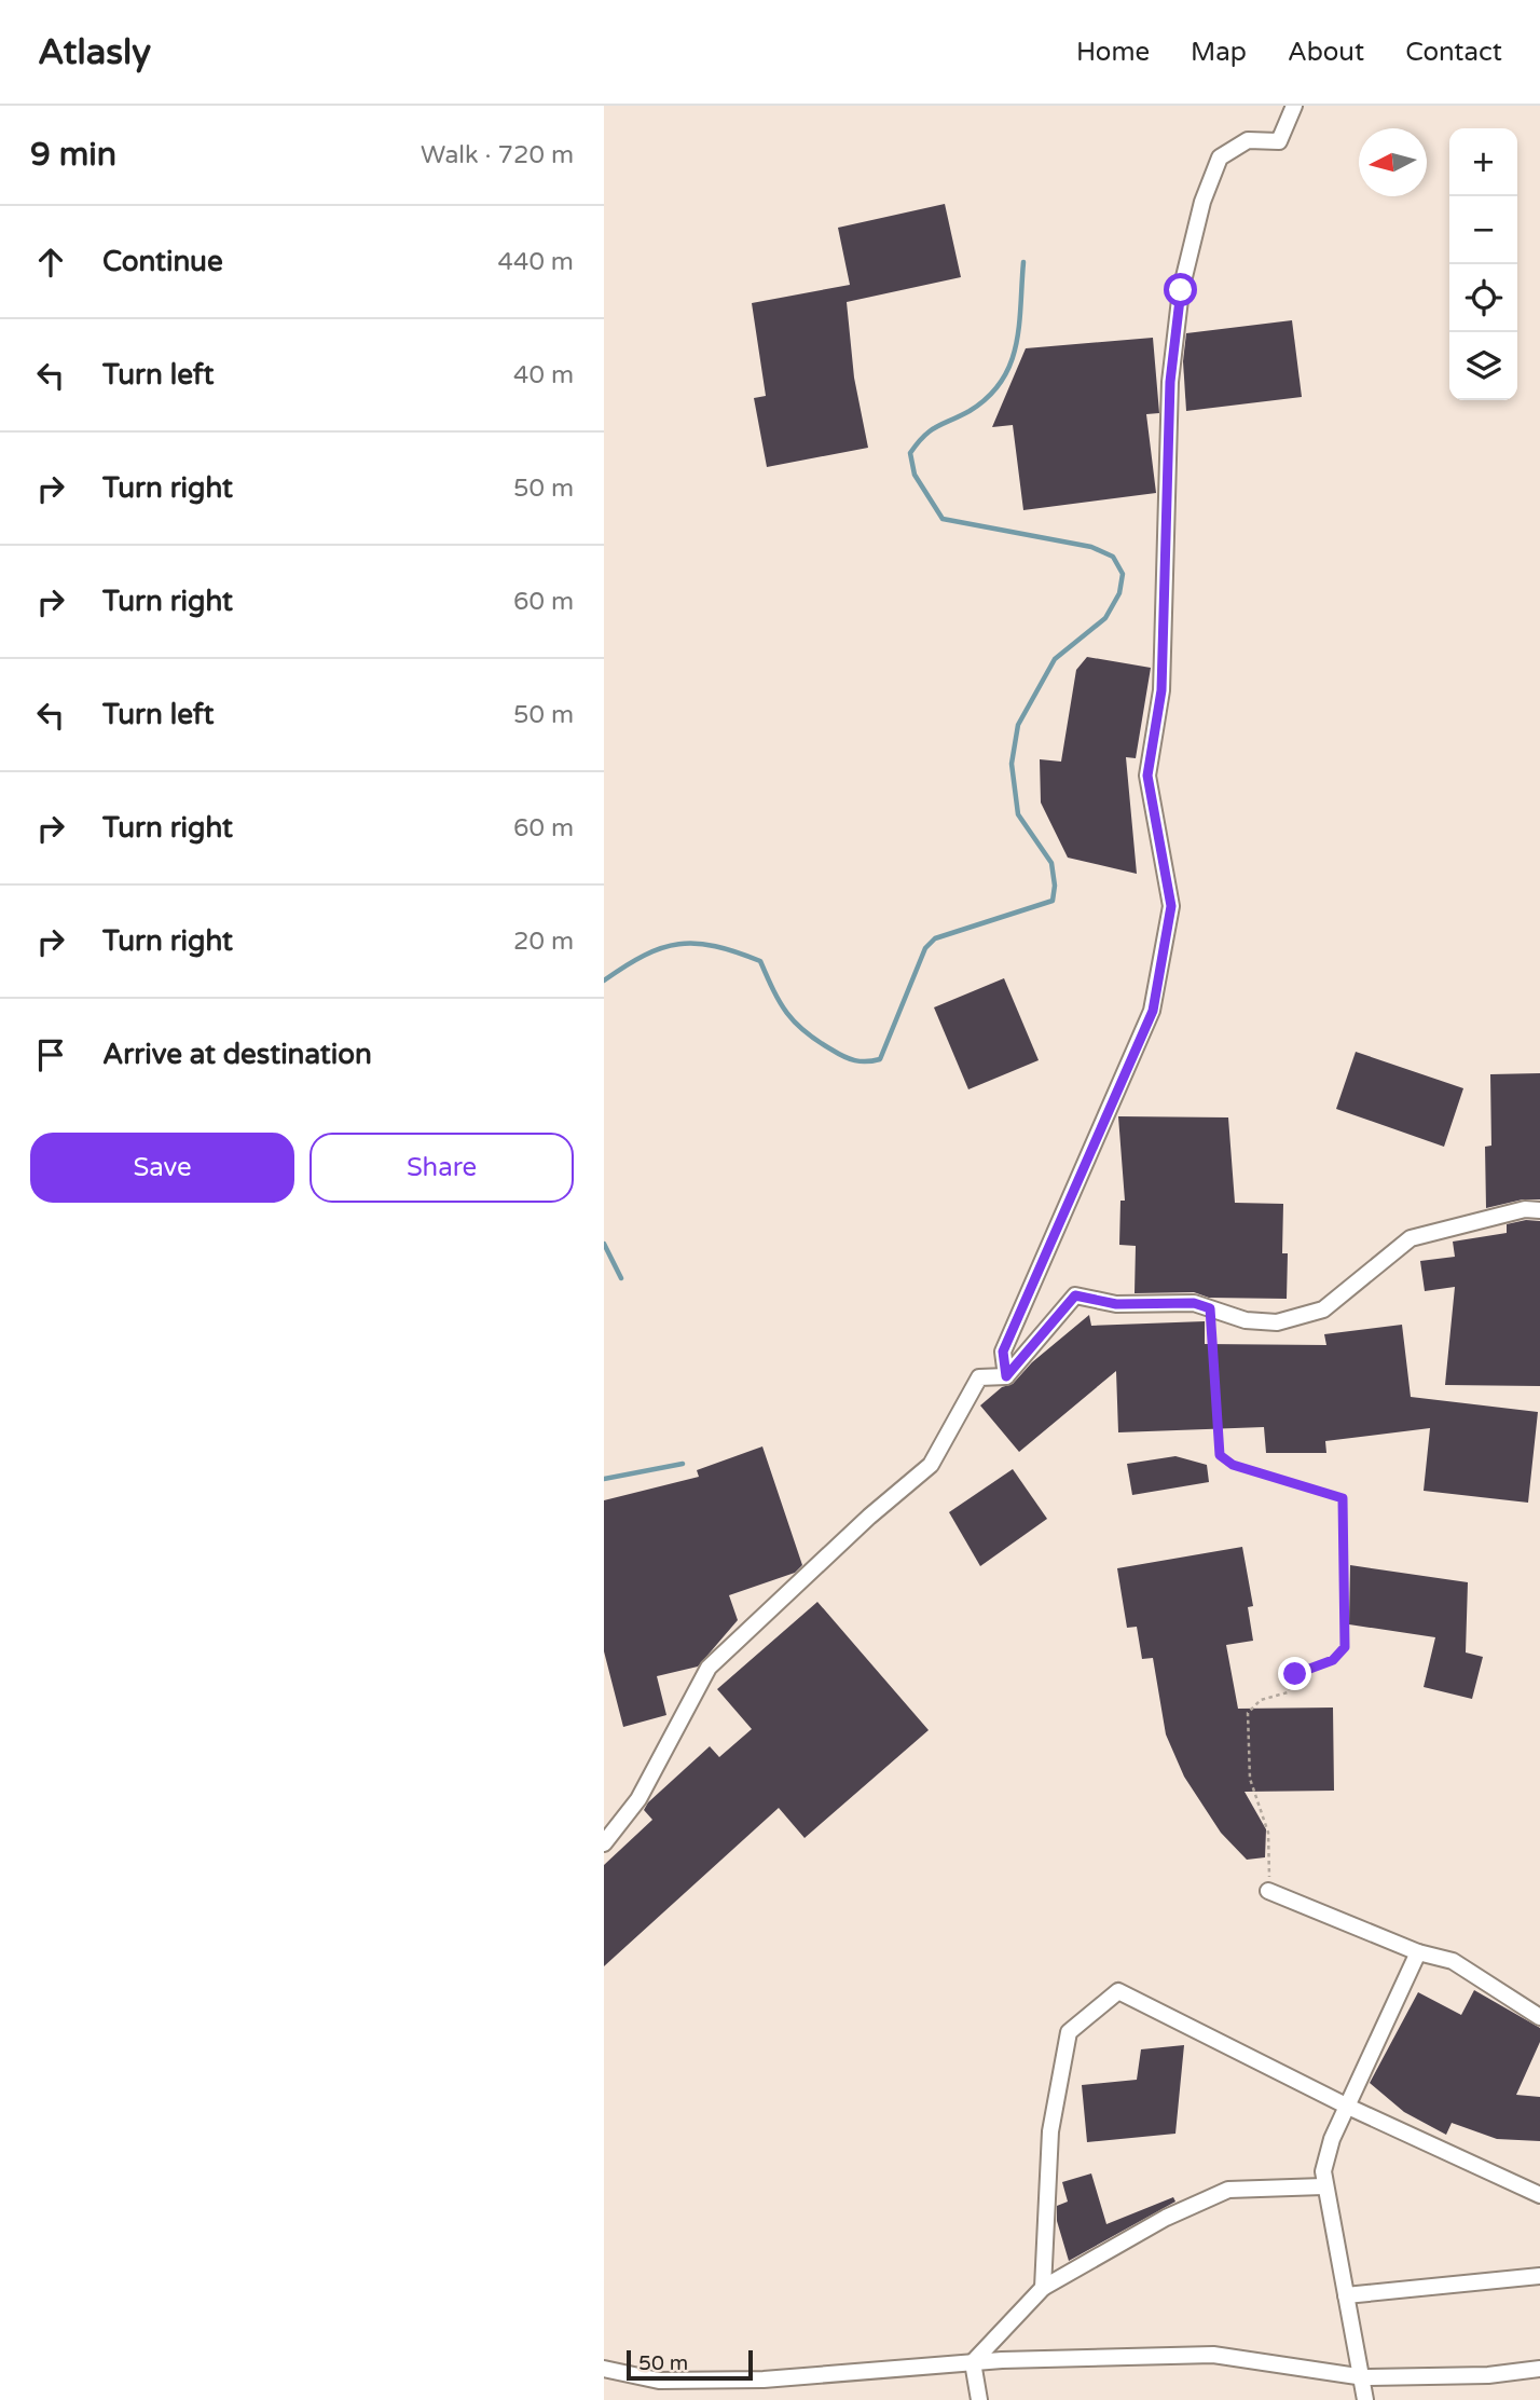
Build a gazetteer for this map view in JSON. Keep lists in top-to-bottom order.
{
  "scale_bar": "50 m",
  "north": "left",
  "page": {
    "header": "Atlasly",
    "nav": [
      "Home",
      "Map",
      "About",
      "Contact"
    ],
    "heading": ["9 min", "Walk · 720 m"],
    "map_buttons": ["+", "−"],
    "list": [
      ["Continue", "440 m"],
      ["Turn left", "40 m"],
      ["Turn right", "50 m"],
      ["Turn right", "60 m"],
      ["Turn left", "50 m"],
      ["Turn right", "60 m"],
      ["Turn right", "20 m"],
      "Arrive at destination"
    ],
    "buttons": ["Save", "Share"],
    "scale": "50 m"
  }
}
